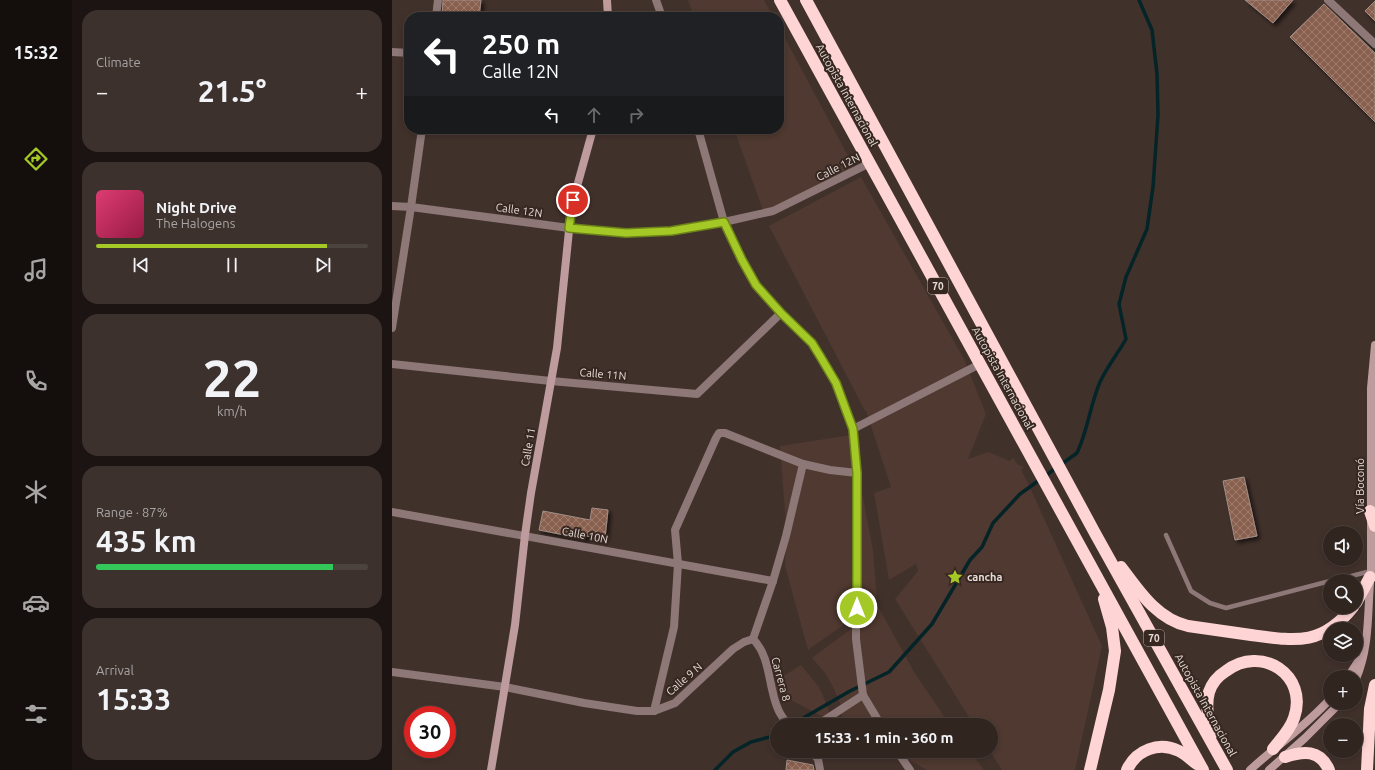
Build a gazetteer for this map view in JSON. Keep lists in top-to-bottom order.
{
  "streets": {
    "highway": ["Autopista Internacional", "70"],
    "street": [
      "Calle 12N",
      "Calle 11N",
      "Calle 11",
      "Vía Boconó",
      "Calle 10N",
      "Calle 9 N",
      "Carrera 8"
    ]
  },
  "crossings": [
    ["Autopista Internacional", "Calle 12N"],
    ["Calle 12N", "Calle 11"],
    ["Calle 11N", "Calle 11"],
    ["Calle 11", "Calle 10N"],
    ["Calle 11", "Calle 9 N"],
    ["Calle 9 N", "Carrera 8"]
  ],
  "places": {
    "place": ["cancha"]
  },
  "page": {
    "tabs": "15:32",
    "tile": [
      "Climate",
      ["22", "km/h"],
      ["Range · 87%", "435 km"],
      ["Arrival", "15:33"]
    ],
    "turn": ["250 m", "Calle 12N"],
    "heat": ["−", "21.5°", "+"],
    "song": ["Night Drive", "The Halogens"],
    "map_buttons": ["+", "−"],
    "limit": "30",
    "trip": "15:33 · 1 min · 360 m"
  }
}
